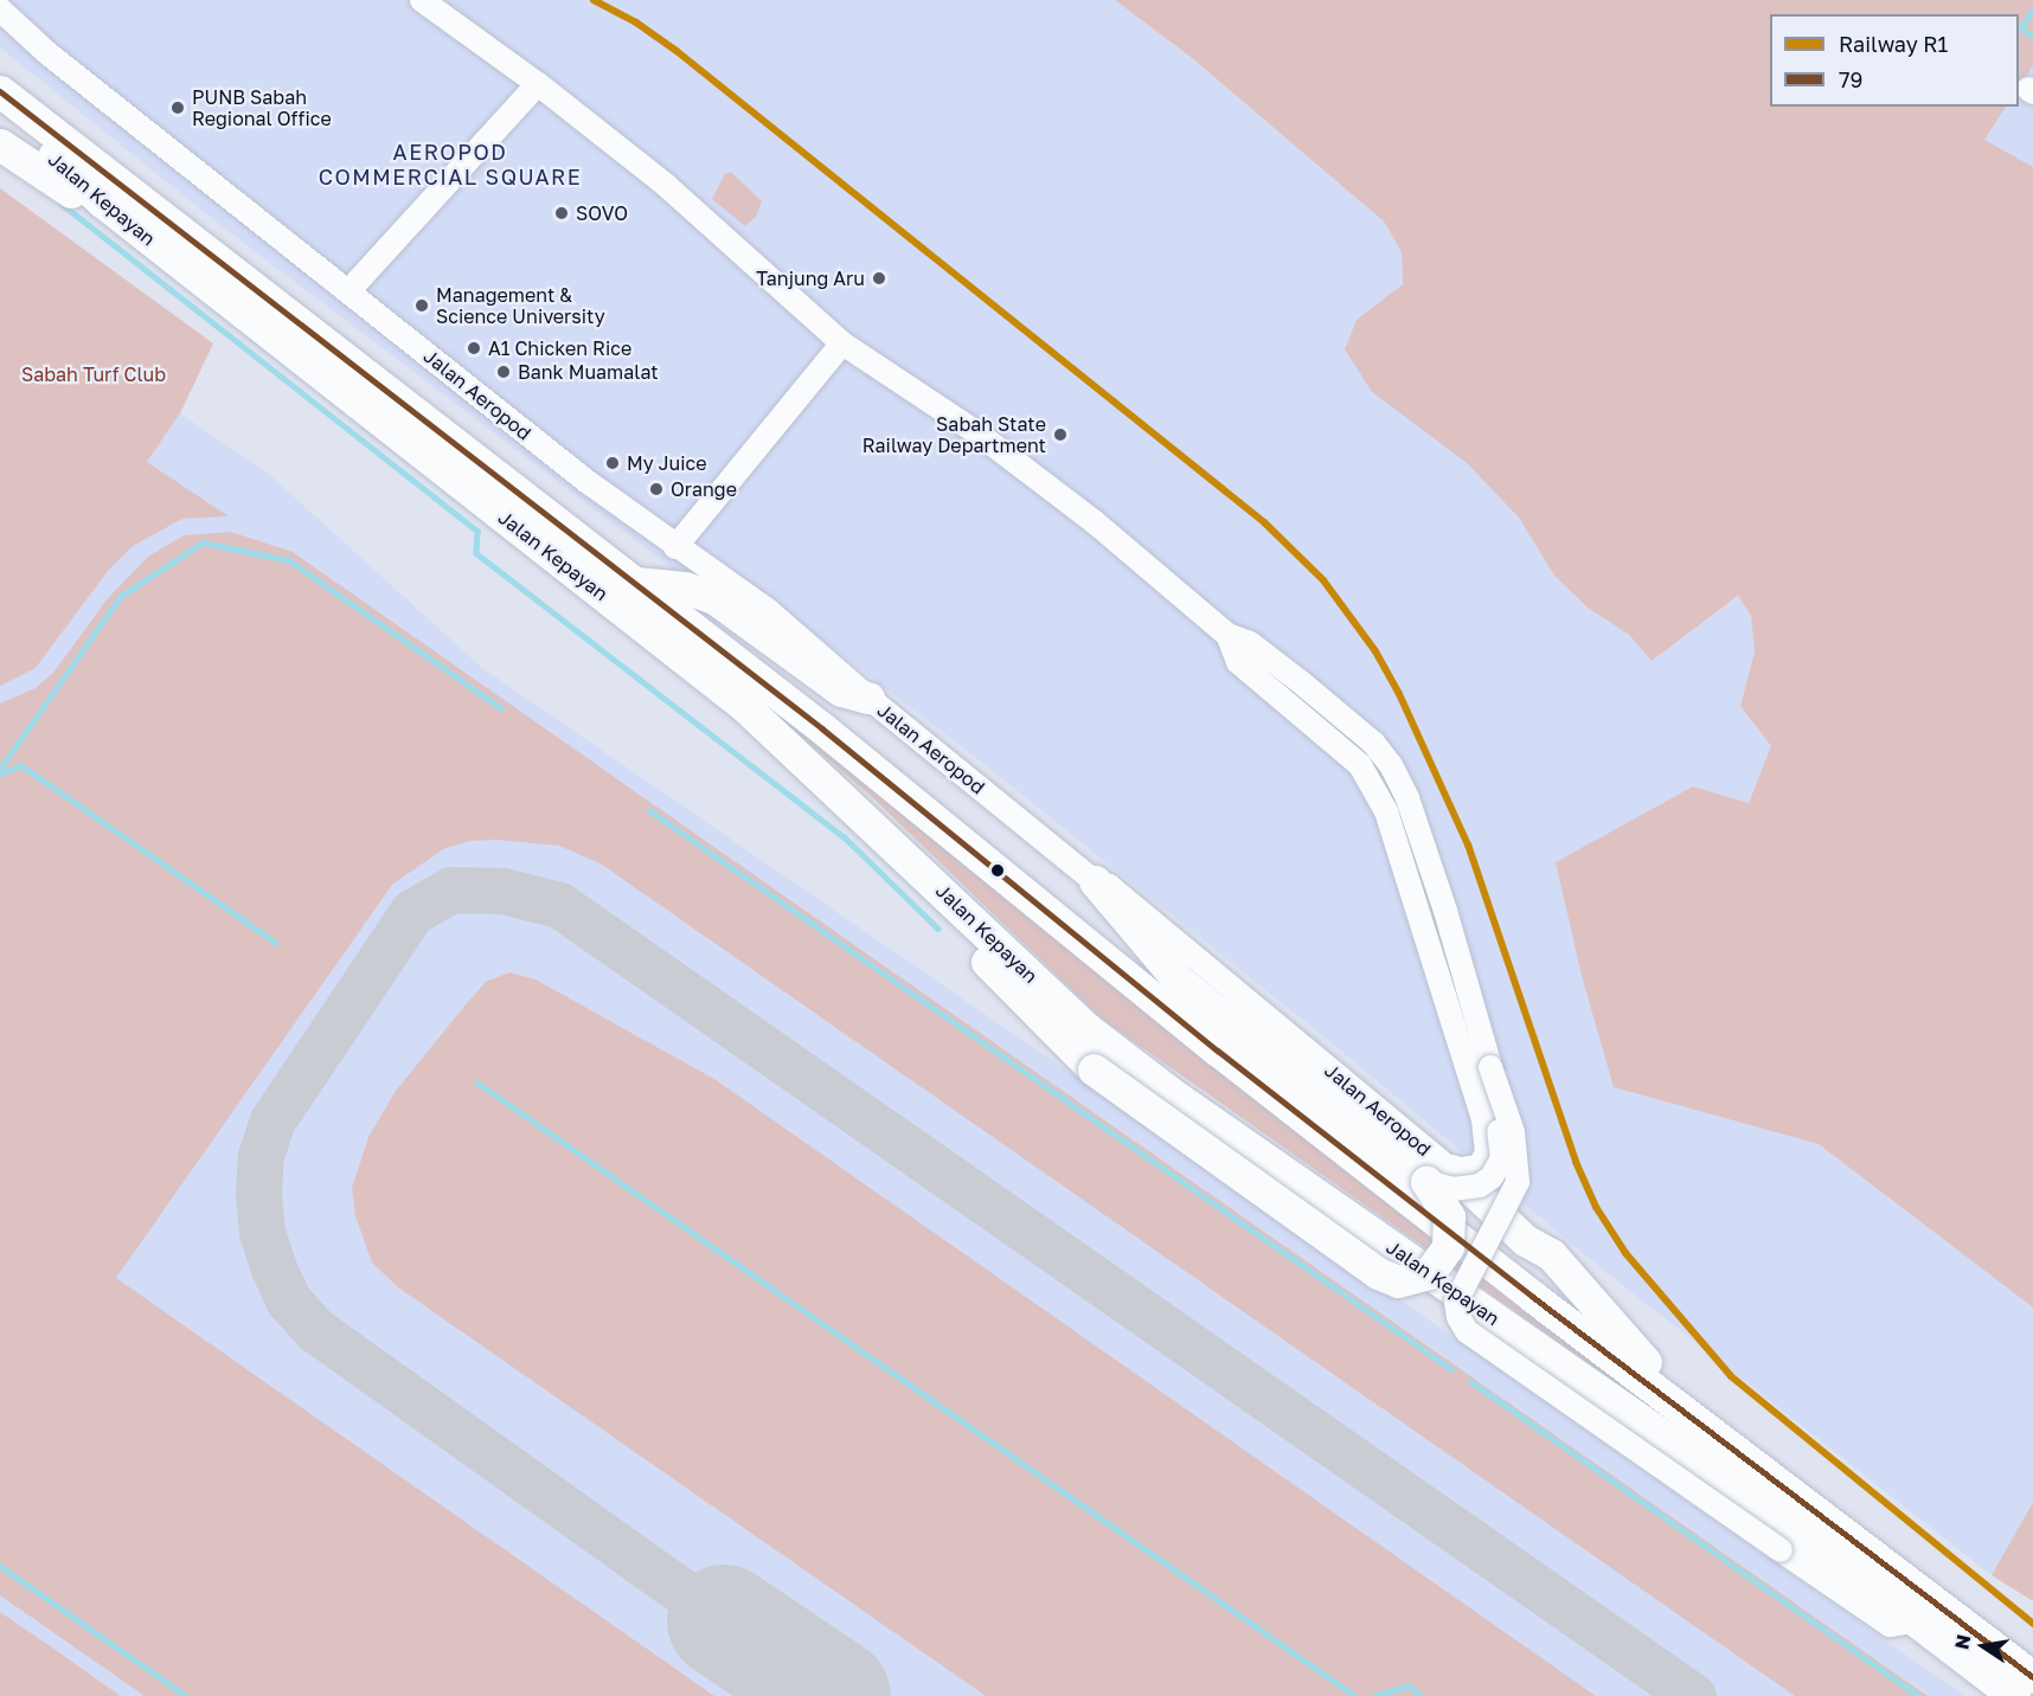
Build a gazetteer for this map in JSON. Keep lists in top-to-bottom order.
{
  "streets": {
    "highway": ["Jalan Kepayan"],
    "street": ["Jalan Aeropod"]
  },
  "districts": ["AEROPOD COMMERCIAL SQUARE"],
  "parks": ["Sabah Turf Club"],
  "places": [
    "PUNB Sabah Regional Office",
    "SOVO",
    "Tanjung Aru",
    "Management & Science University",
    "A1 Chicken Rice",
    "Bank Muamalat",
    "Sabah State Railway Department",
    "My Juice",
    "Orange"
  ],
  "lines": ["rail line R1", "transit line 79"],
  "legend": ["Railway R1", "79"],
  "north": "left"
}
